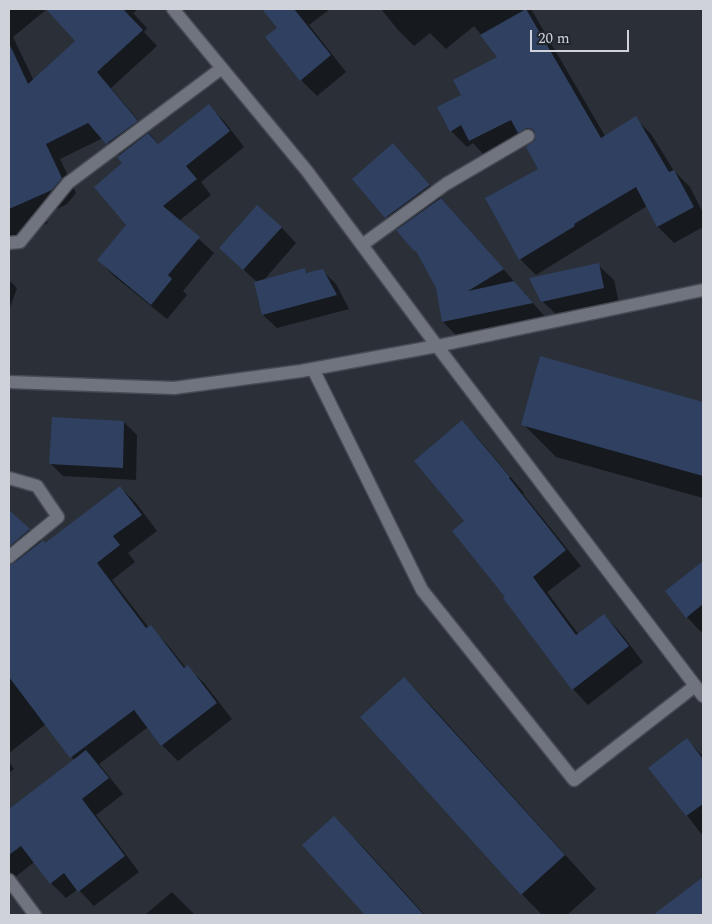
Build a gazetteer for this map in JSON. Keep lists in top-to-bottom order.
{
  "scale_bar": "20 m"
}
